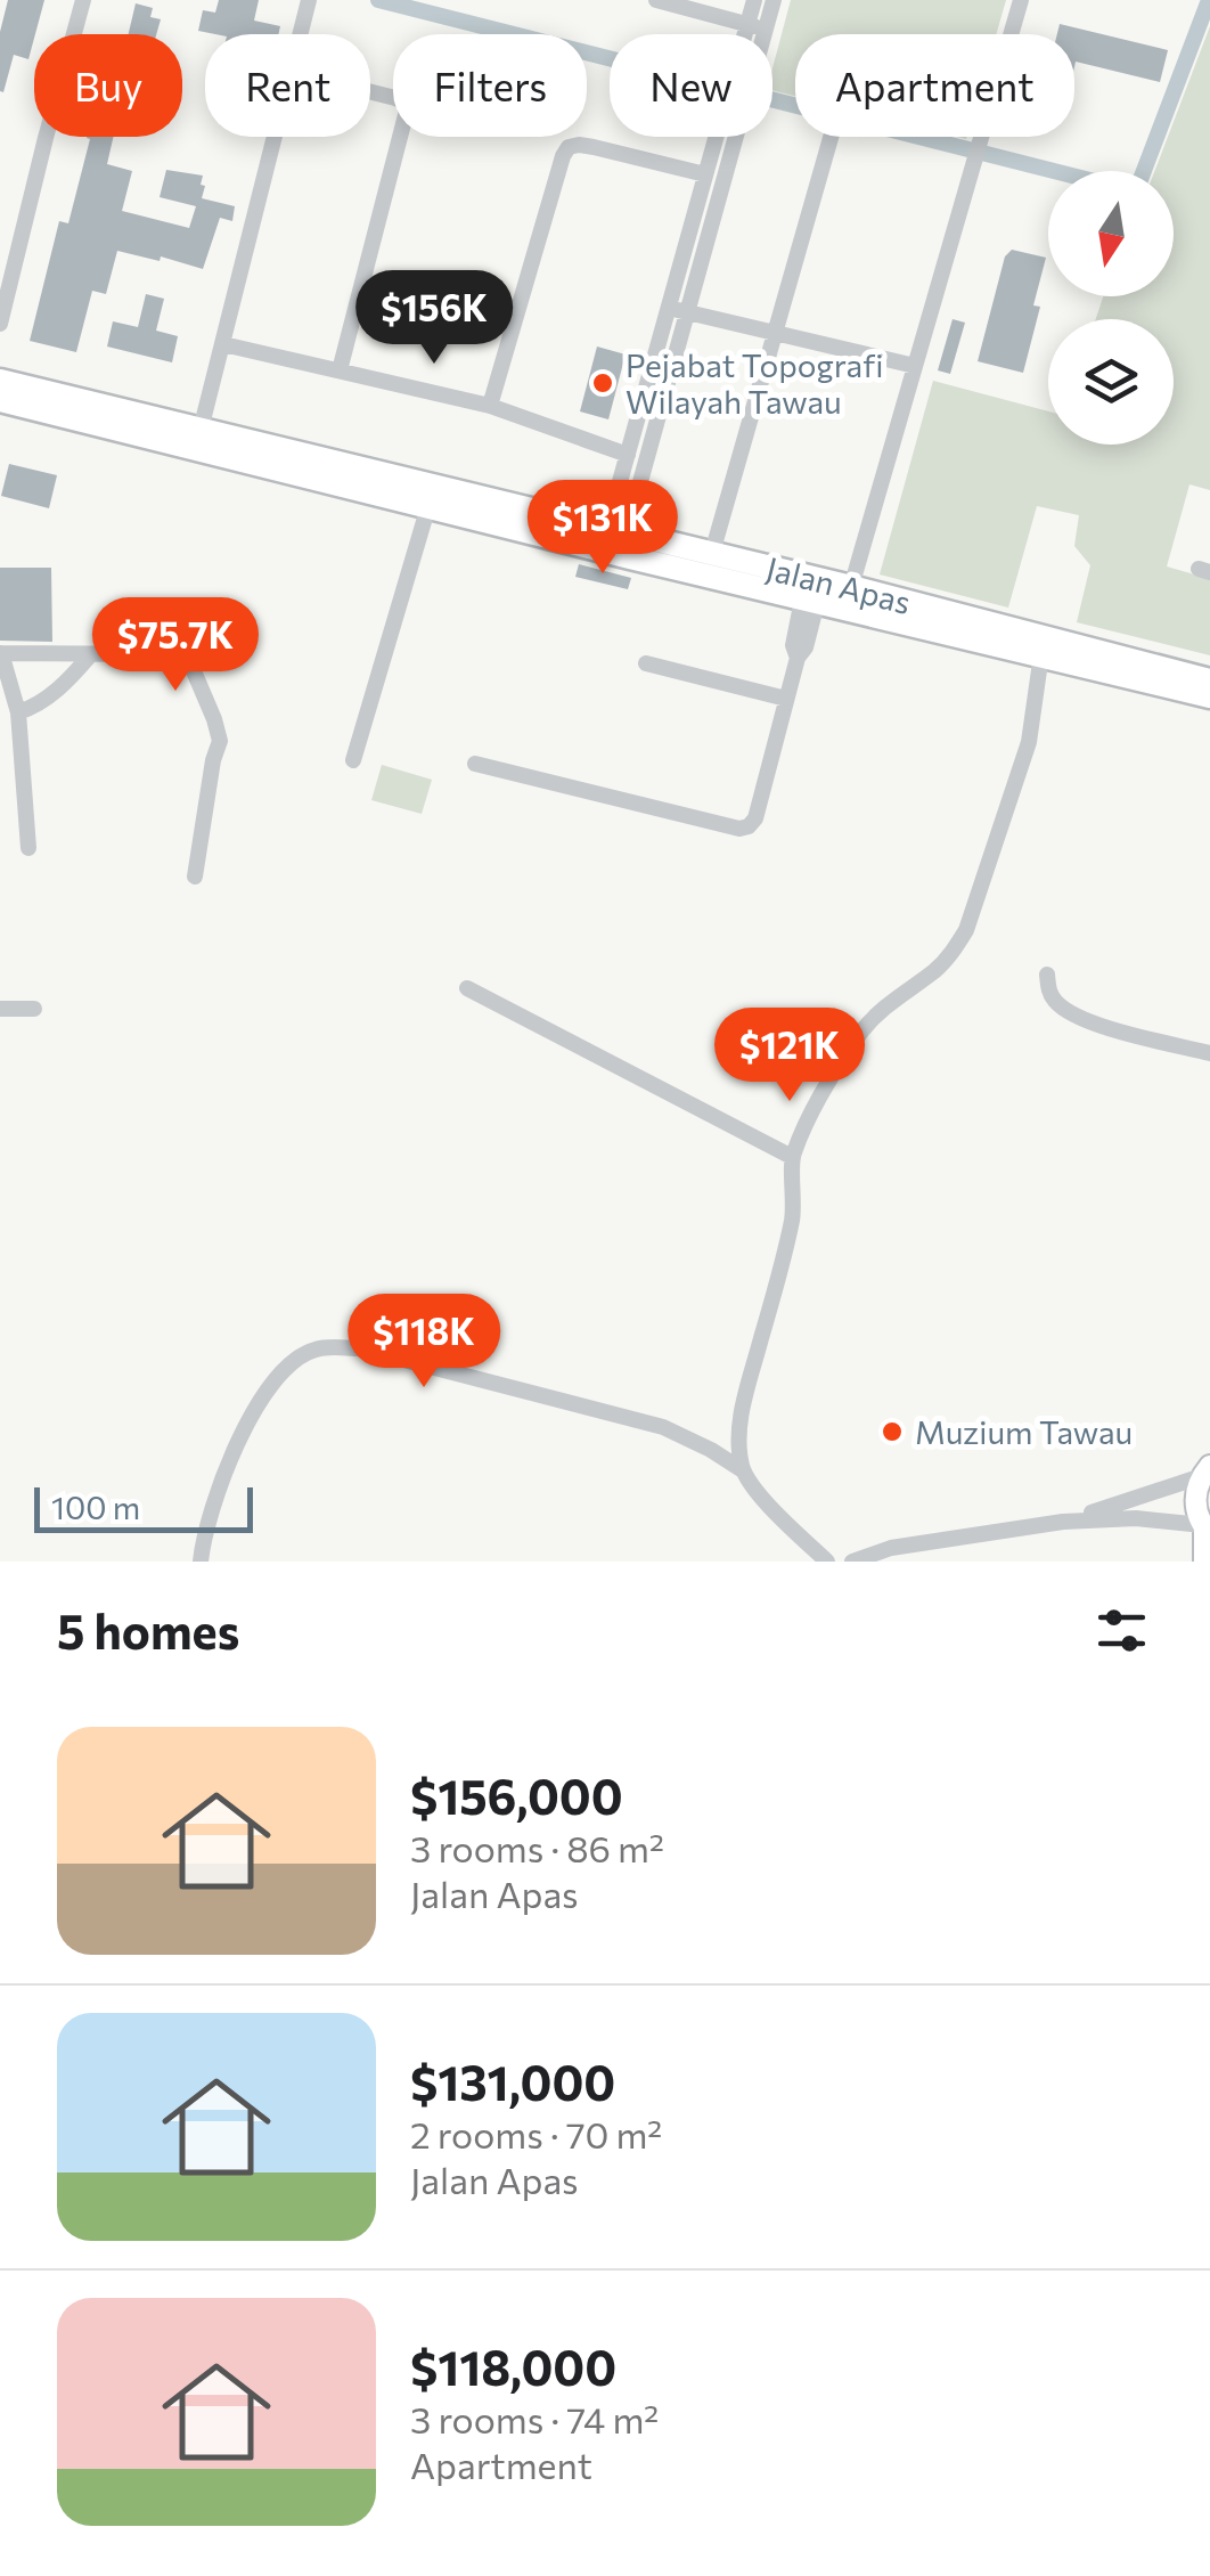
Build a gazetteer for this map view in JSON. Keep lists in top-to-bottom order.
{
  "streets": {
    "highway": ["Jalan Apas"]
  },
  "places": ["Pejabat Topografi Wilayah Tawau", "Muzium Tawau"],
  "scale_bar": "100 m",
  "north": "bottom",
  "page": {
    "chip": [
      "Buy",
      "Rent",
      "Filters",
      "New",
      "Apartment"
    ],
    "price": [
      "$156K",
      "$131K",
      "$75.7K",
      "$121K",
      "$118K"
    ],
    "scale": "100 m",
    "heading": "5 homes",
    "list": [
      {
        "name": "$156,000",
        "note": "3 rooms · 86 m² · Jalan Apas"
      },
      {
        "name": "$131,000",
        "note": "2 rooms · 70 m² · Jalan Apas"
      },
      {
        "name": "$118,000",
        "note": "3 rooms · 74 m² · Apartment"
      }
    ]
  }
}
